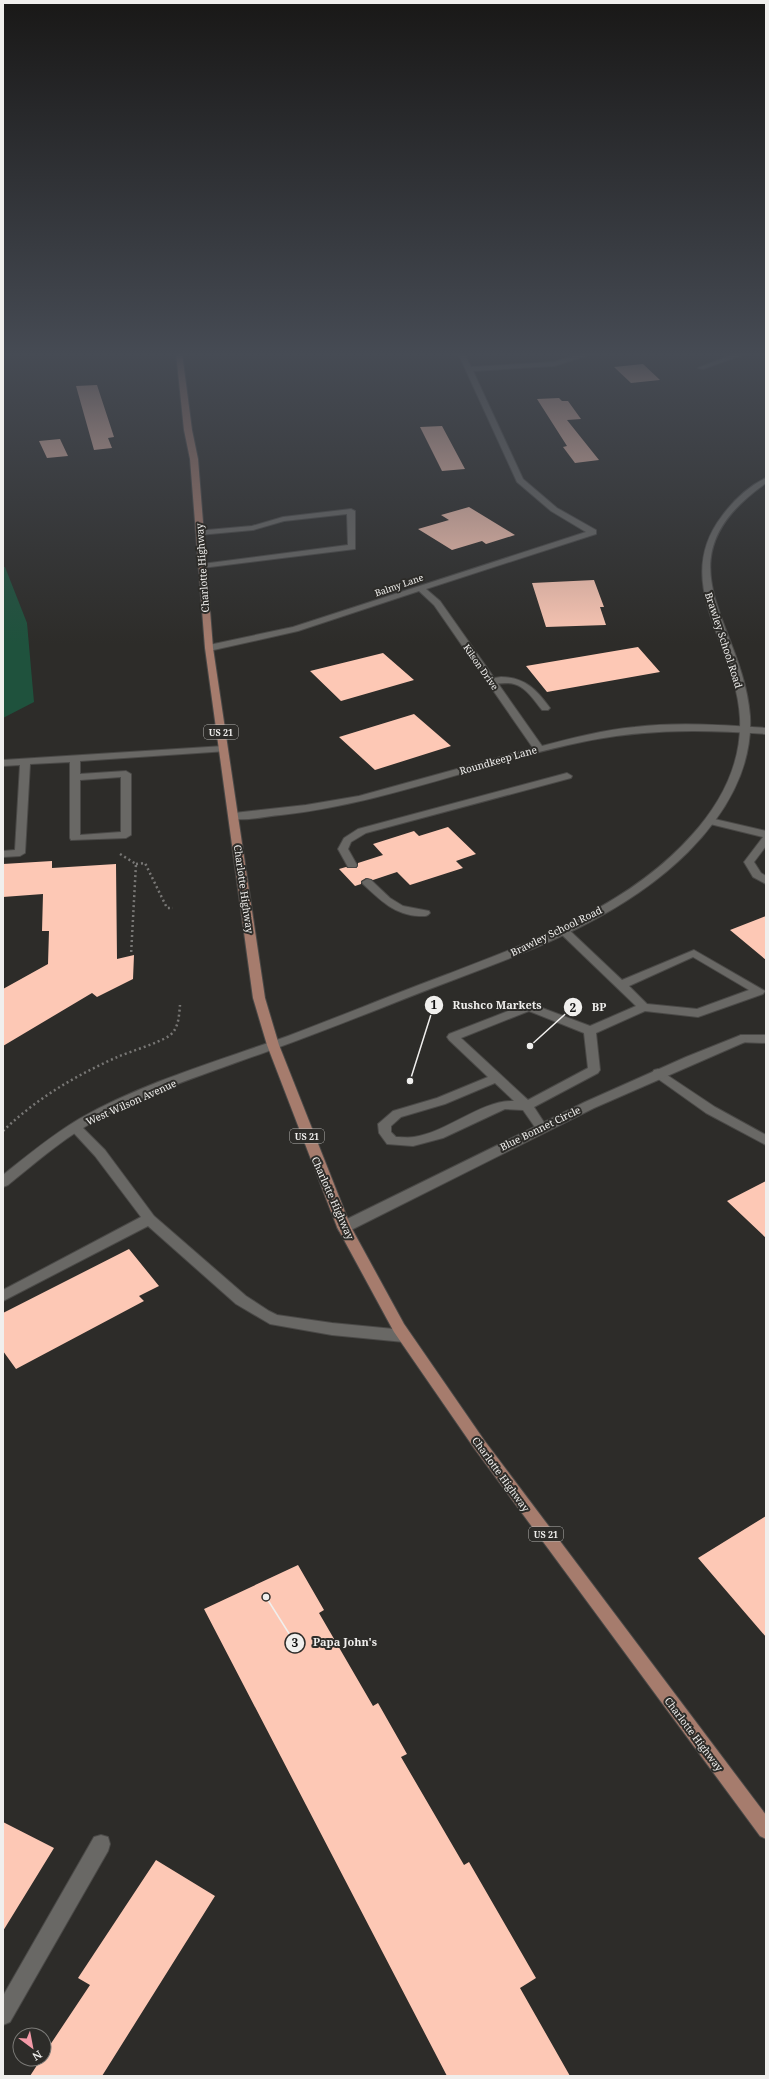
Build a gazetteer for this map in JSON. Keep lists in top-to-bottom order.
{
  "streets": {
    "main road": ["Charlotte Highway", "US 21"],
    "street": [
      "Balmy Lane",
      "Brawley School Road",
      "Kilson Drive",
      "Roundkeep Lane",
      "West Wilson Avenue",
      "Blue Bonnet Circle"
    ]
  },
  "crossings": [
    ["Charlotte Highway", "Balmy Lane"],
    ["Charlotte Highway", "Brawley School Road"],
    ["Charlotte Highway", "Roundkeep Lane"],
    ["Charlotte Highway", "West Wilson Avenue"],
    ["Charlotte Highway", "Blue Bonnet Circle"],
    ["Balmy Lane", "Kilson Drive"],
    ["Brawley School Road", "Roundkeep Lane"],
    ["Brawley School Road", "West Wilson Avenue"],
    ["Kilson Drive", "Roundkeep Lane"]
  ],
  "places": ["BP", "Rushco Markets", "Papa John's"],
  "north": "bottom right"
}
